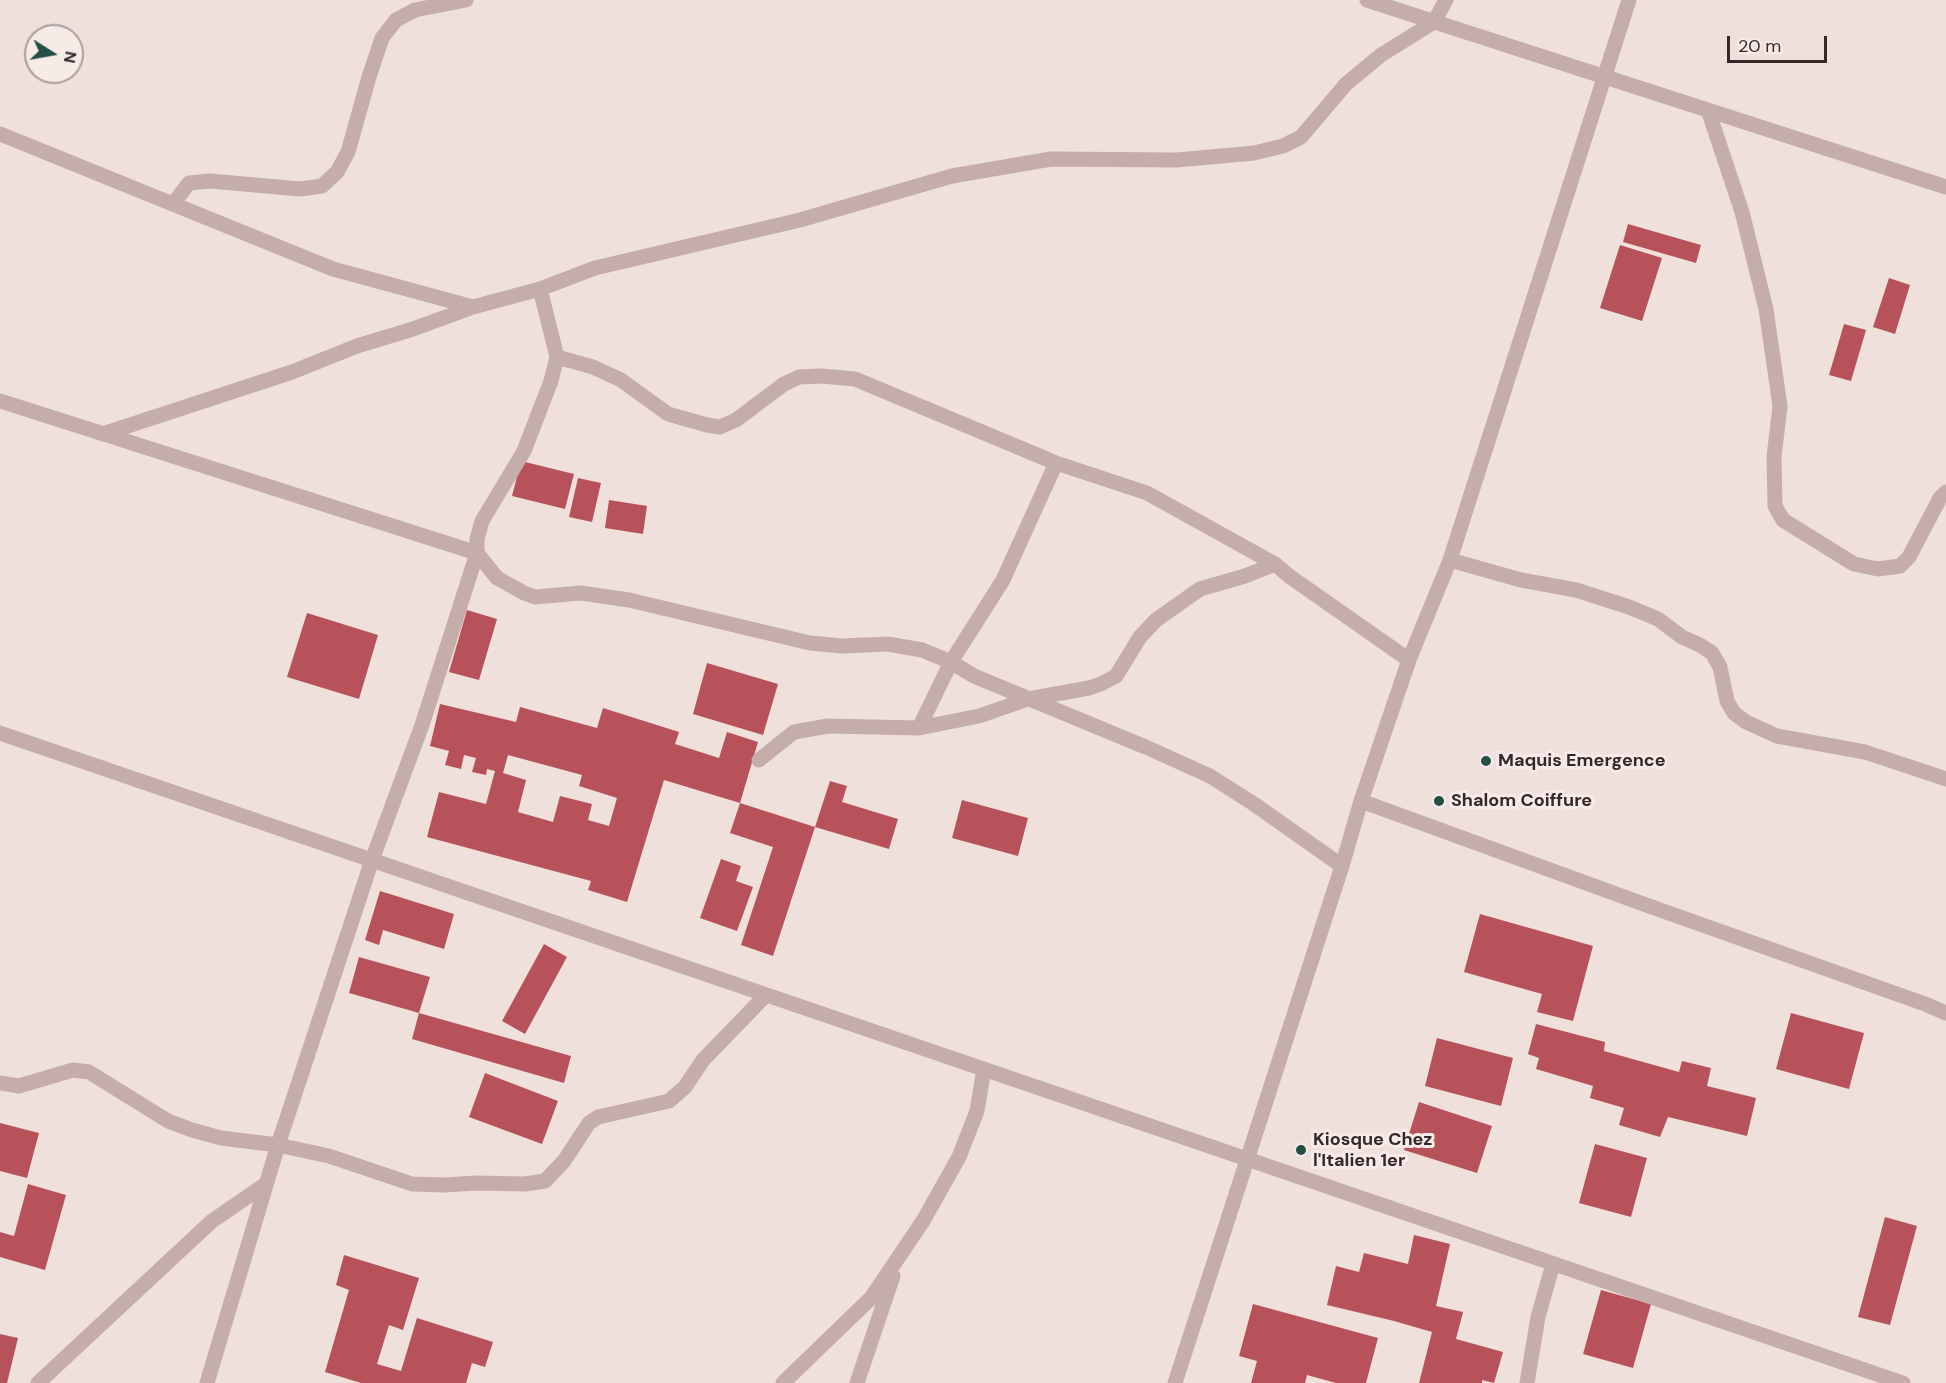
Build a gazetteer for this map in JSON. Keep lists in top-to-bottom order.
{
  "places": ["Maquis Emergence", "Shalom Coiffure", "Kiosque Chez l'Italien 1er"],
  "scale_bar": "20 m",
  "north": "right"
}
